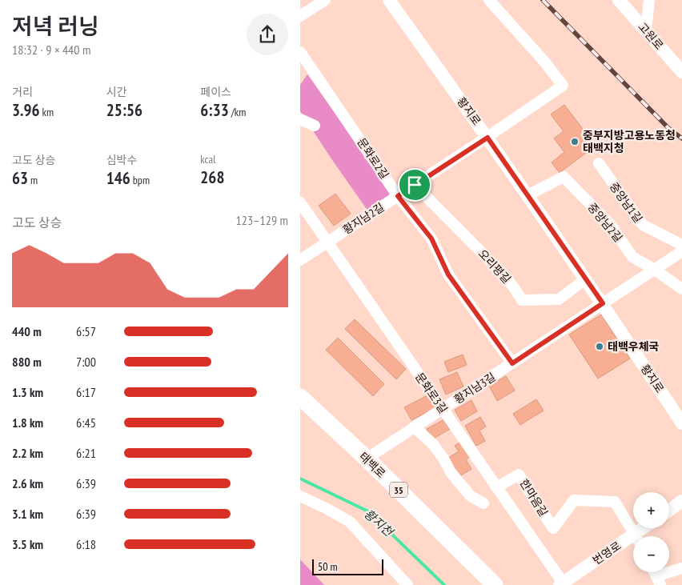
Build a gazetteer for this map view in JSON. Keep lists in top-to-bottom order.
{
  "streets": {
    "main road": ["태백로", "35"],
    "street": [
      "고원로",
      "황지로",
      "문화로2길",
      "중앙남1길",
      "황지남2길",
      "중앙남2길",
      "오리평길",
      "황지남3길",
      "문화로3길",
      "한마음길",
      "번영로"
    ]
  },
  "crossings": [
    ["황지로", "황지남2길"],
    ["황지로", "중앙남2길"],
    ["황지로", "오리평길"],
    ["황지로", "황지남3길"],
    ["문화로2길", "황지남2길"],
    ["문화로2길", "황지남3길"],
    ["황지남2길", "오리평길"],
    ["황지남2길", "문화로3길"],
    ["중앙남2길", "황지남3길"],
    ["황지남3길", "문화로3길"],
    ["황지남3길", "태백로"],
    ["문화로3길", "한마음길"],
    ["문화로3길", "번영로"]
  ],
  "water": ["황지천"],
  "places": ["중부지방고용노동청 태백지청", "태백우체국"],
  "scale_bar": "50 m",
  "page": {
    "heading": ["저녁 러닝", "18:32 · 9 × 440 m"],
    "stats": [
      ["거리", "3.96 km"],
      ["시간", "25:56"],
      ["페이스", "6:33 /km"],
      ["고도 상승", "63 m"],
      ["심박수", "146 bpm"],
      ["kcal", "268"]
    ],
    "chart": ["고도 상승", "123–129 m"],
    "list": [
      {
        "name": "440 m",
        "note": "6:57"
      },
      {
        "name": "880 m",
        "note": "7:00"
      },
      {
        "name": "1.3 km",
        "note": "6:17"
      },
      {
        "name": "1.8 km",
        "note": "6:45"
      },
      {
        "name": "2.2 km",
        "note": "6:21"
      },
      {
        "name": "2.6 km",
        "note": "6:39"
      },
      {
        "name": "3.1 km",
        "note": "6:39"
      },
      {
        "name": "3.5 km",
        "note": "6:18"
      }
    ],
    "map_buttons": ["+", "−"],
    "scale": "50 m"
  }
}
